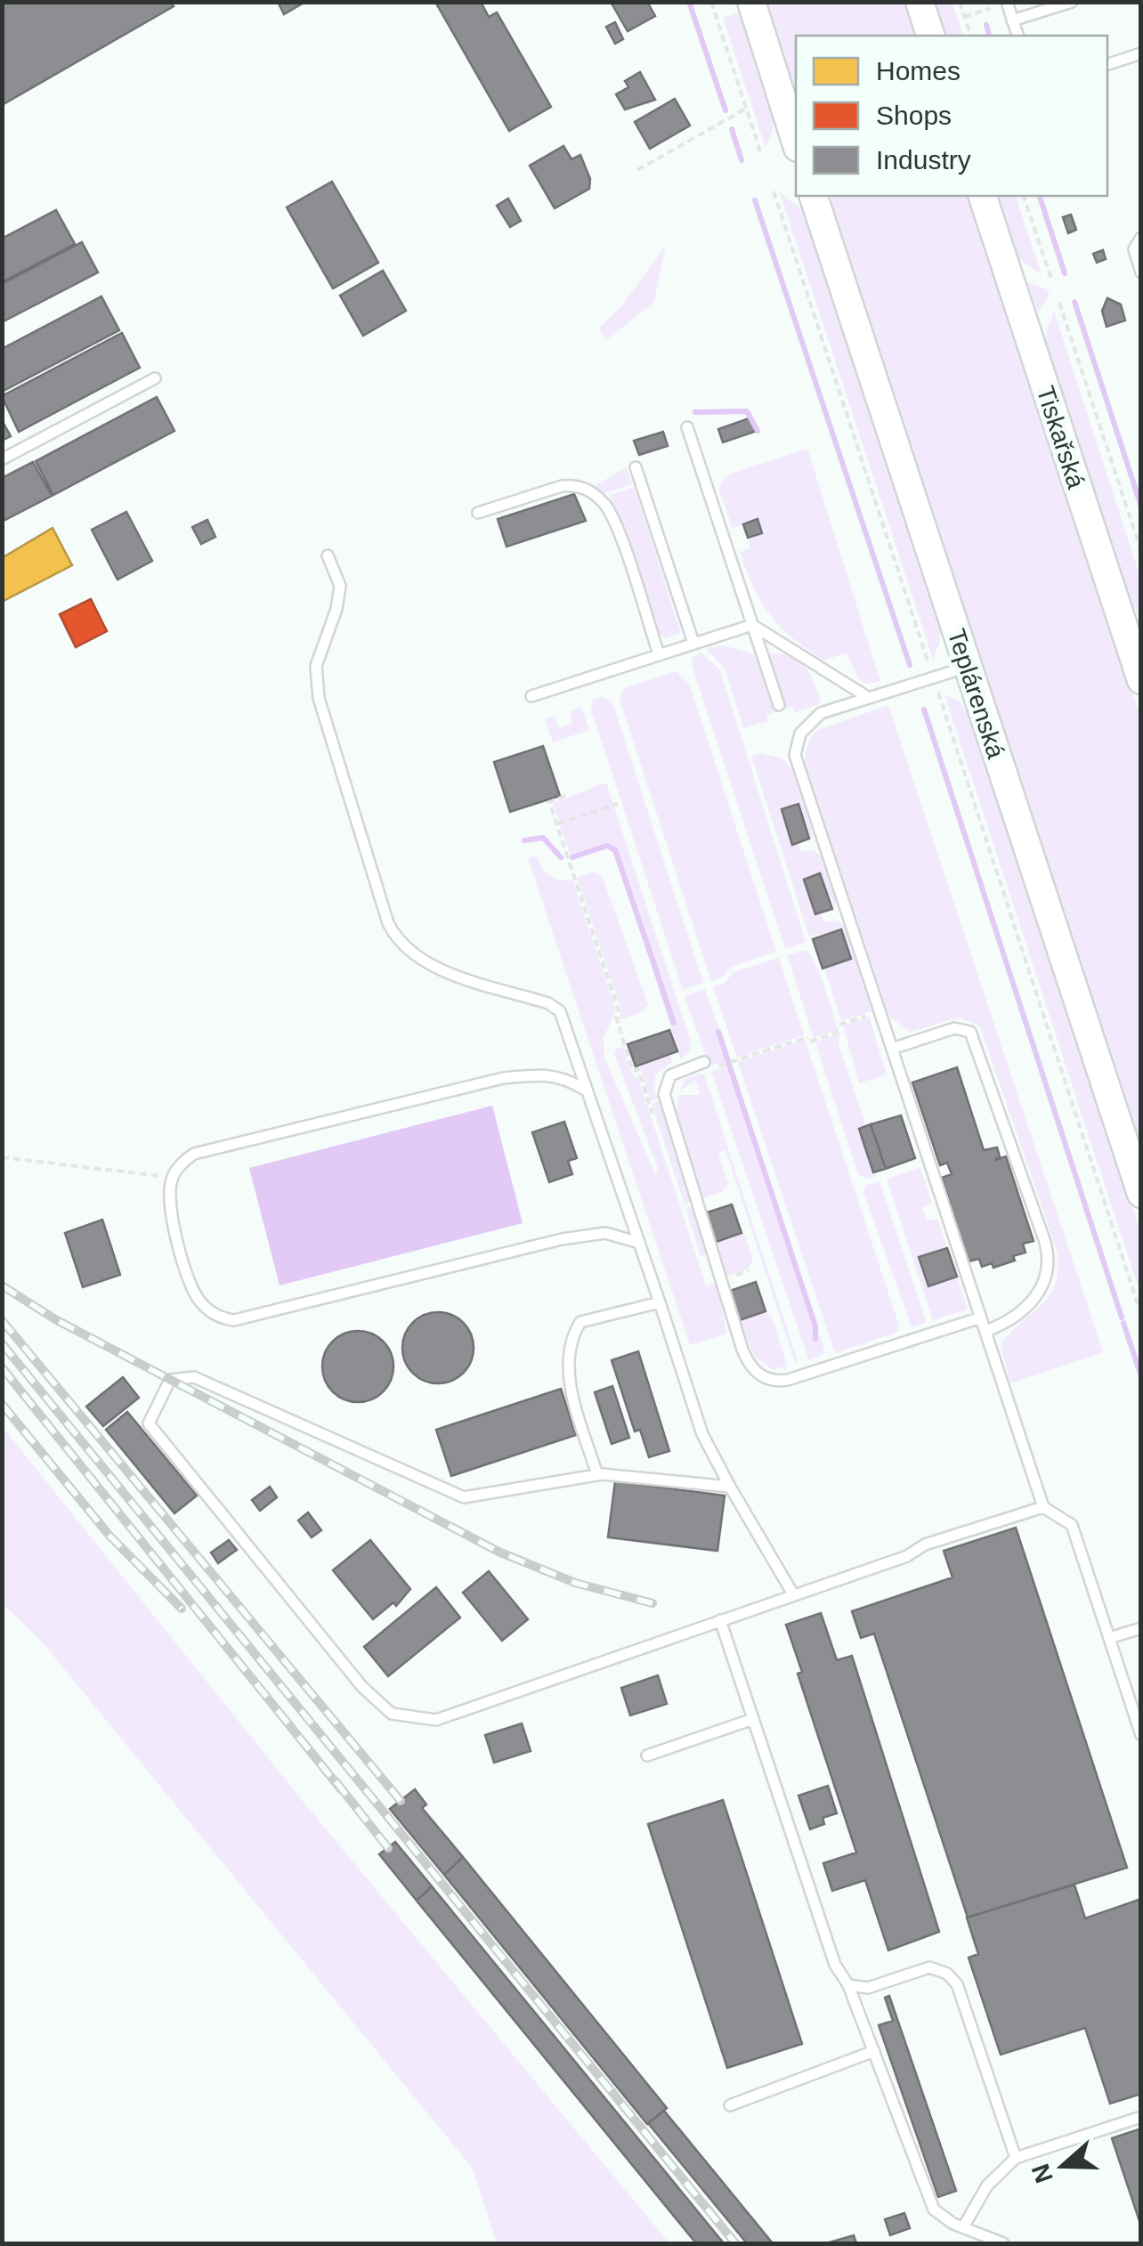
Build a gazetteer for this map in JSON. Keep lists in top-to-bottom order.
{
  "streets": {
    "street": ["Tiskařská", "Teplárenská"]
  },
  "legend": ["Homes", "Shops", "Industry"],
  "north": "left"
}
